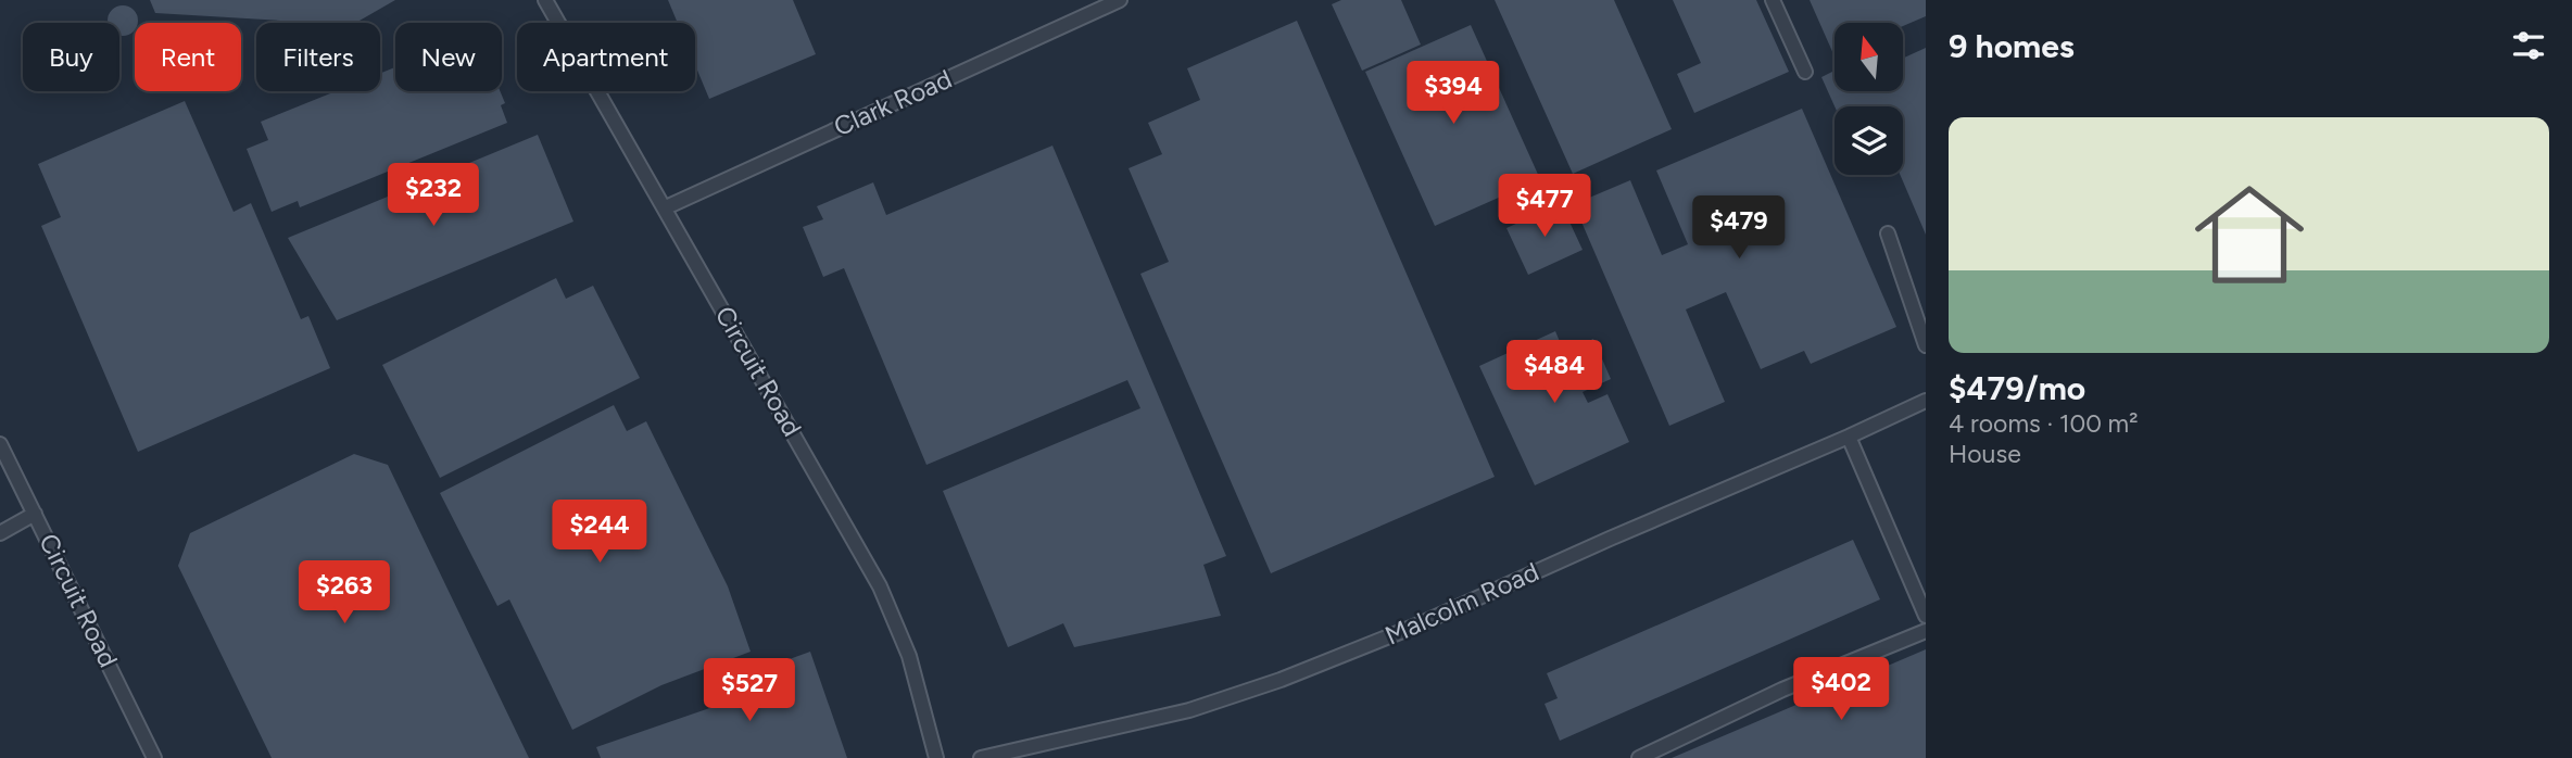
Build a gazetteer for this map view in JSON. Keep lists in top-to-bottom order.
{
  "streets": {
    "lane": ["Clark Road", "Circuit Road", "Malcolm Road"]
  },
  "crossings": [
    ["Clark Road", "Circuit Road"]
  ],
  "north": "top",
  "page": {
    "heading": "9 homes",
    "chip": [
      "Buy",
      "Rent",
      "Filters",
      "New",
      "Apartment"
    ],
    "price": [
      "$394",
      "$232",
      "$477",
      "$479",
      "$484",
      "$244",
      "$263",
      "$402",
      "$527"
    ],
    "list": [
      {
        "name": "$479/mo",
        "note": "4 rooms · 100 m² · House"
      }
    ]
  }
}
